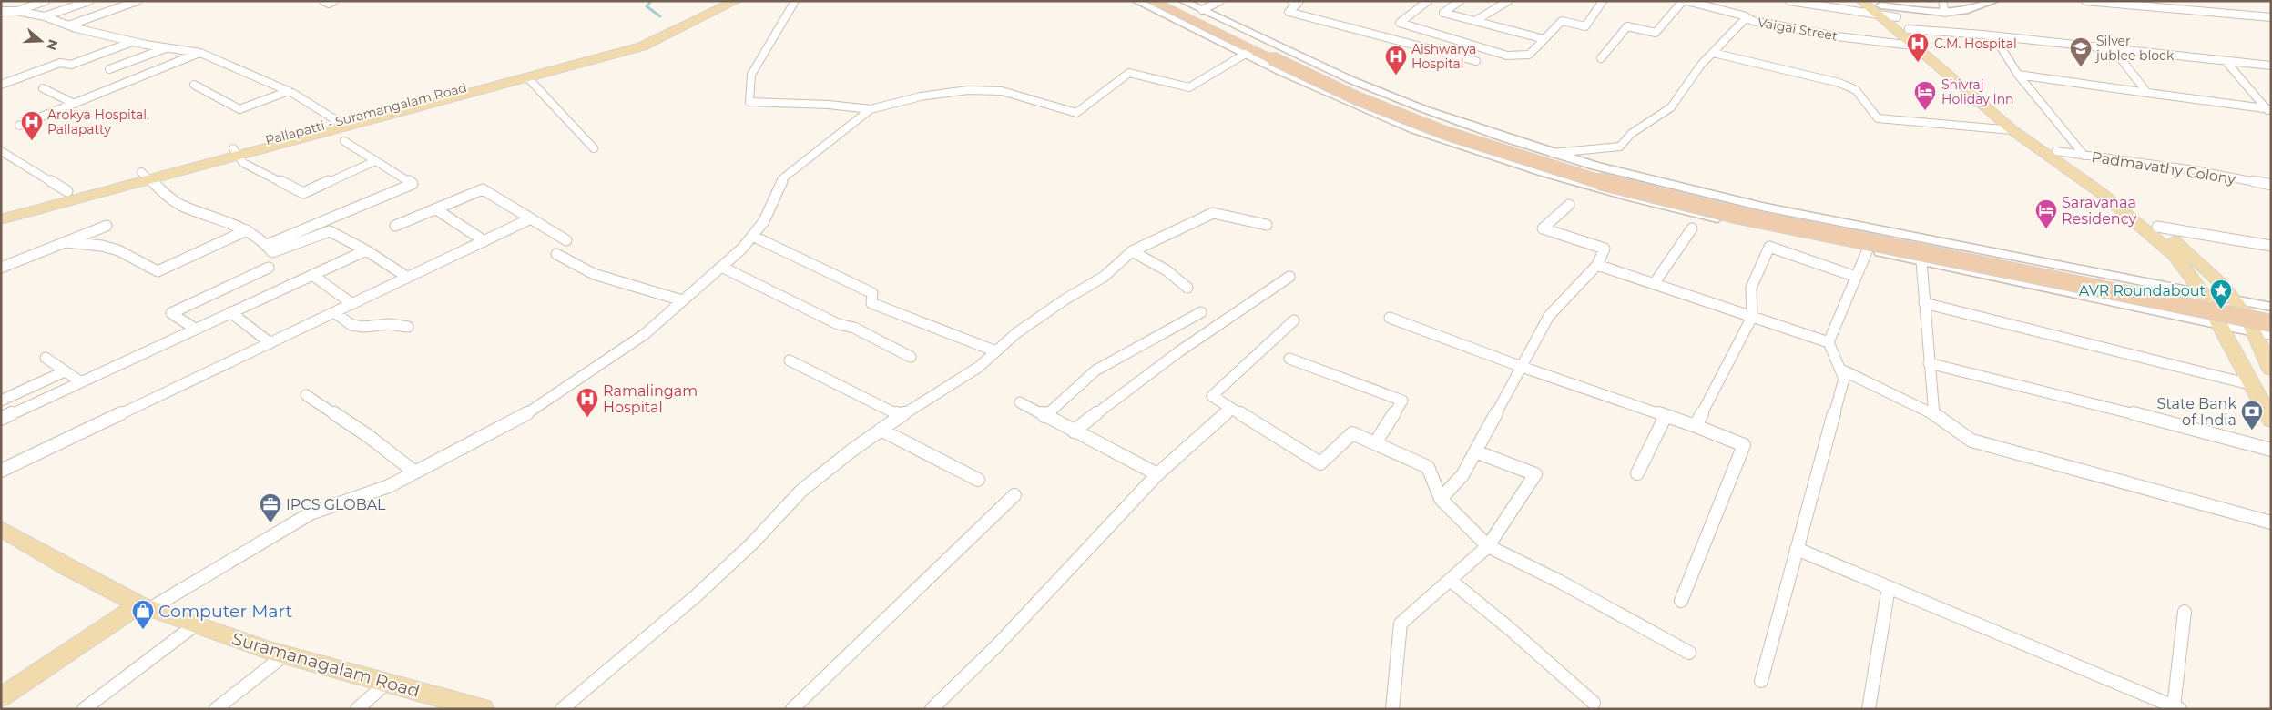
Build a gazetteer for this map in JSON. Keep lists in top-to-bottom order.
{
  "streets": {
    "main road": ["Pallapatti - Suramangalam Road", "Suramanagalam Road"],
    "street": ["Vaigai Street", "Padmavathy Colony"]
  },
  "places": {
    "hospital": [
      "C.M. Hospital",
      "Aishwarya Hospital",
      "Arokya Hospital, Pallapatty",
      "Ramalingam Hospital"
    ],
    "school or university": ["Silver jublee block"],
    "hotel": ["Shivraj Holiday Inn", "Saravanaa Residency"],
    "place": ["AVR Roundabout"],
    "bank": ["State Bank of India"],
    "office": ["IPCS GLOBAL"],
    "shop": ["Computer Mart"]
  },
  "north": "right"
}
